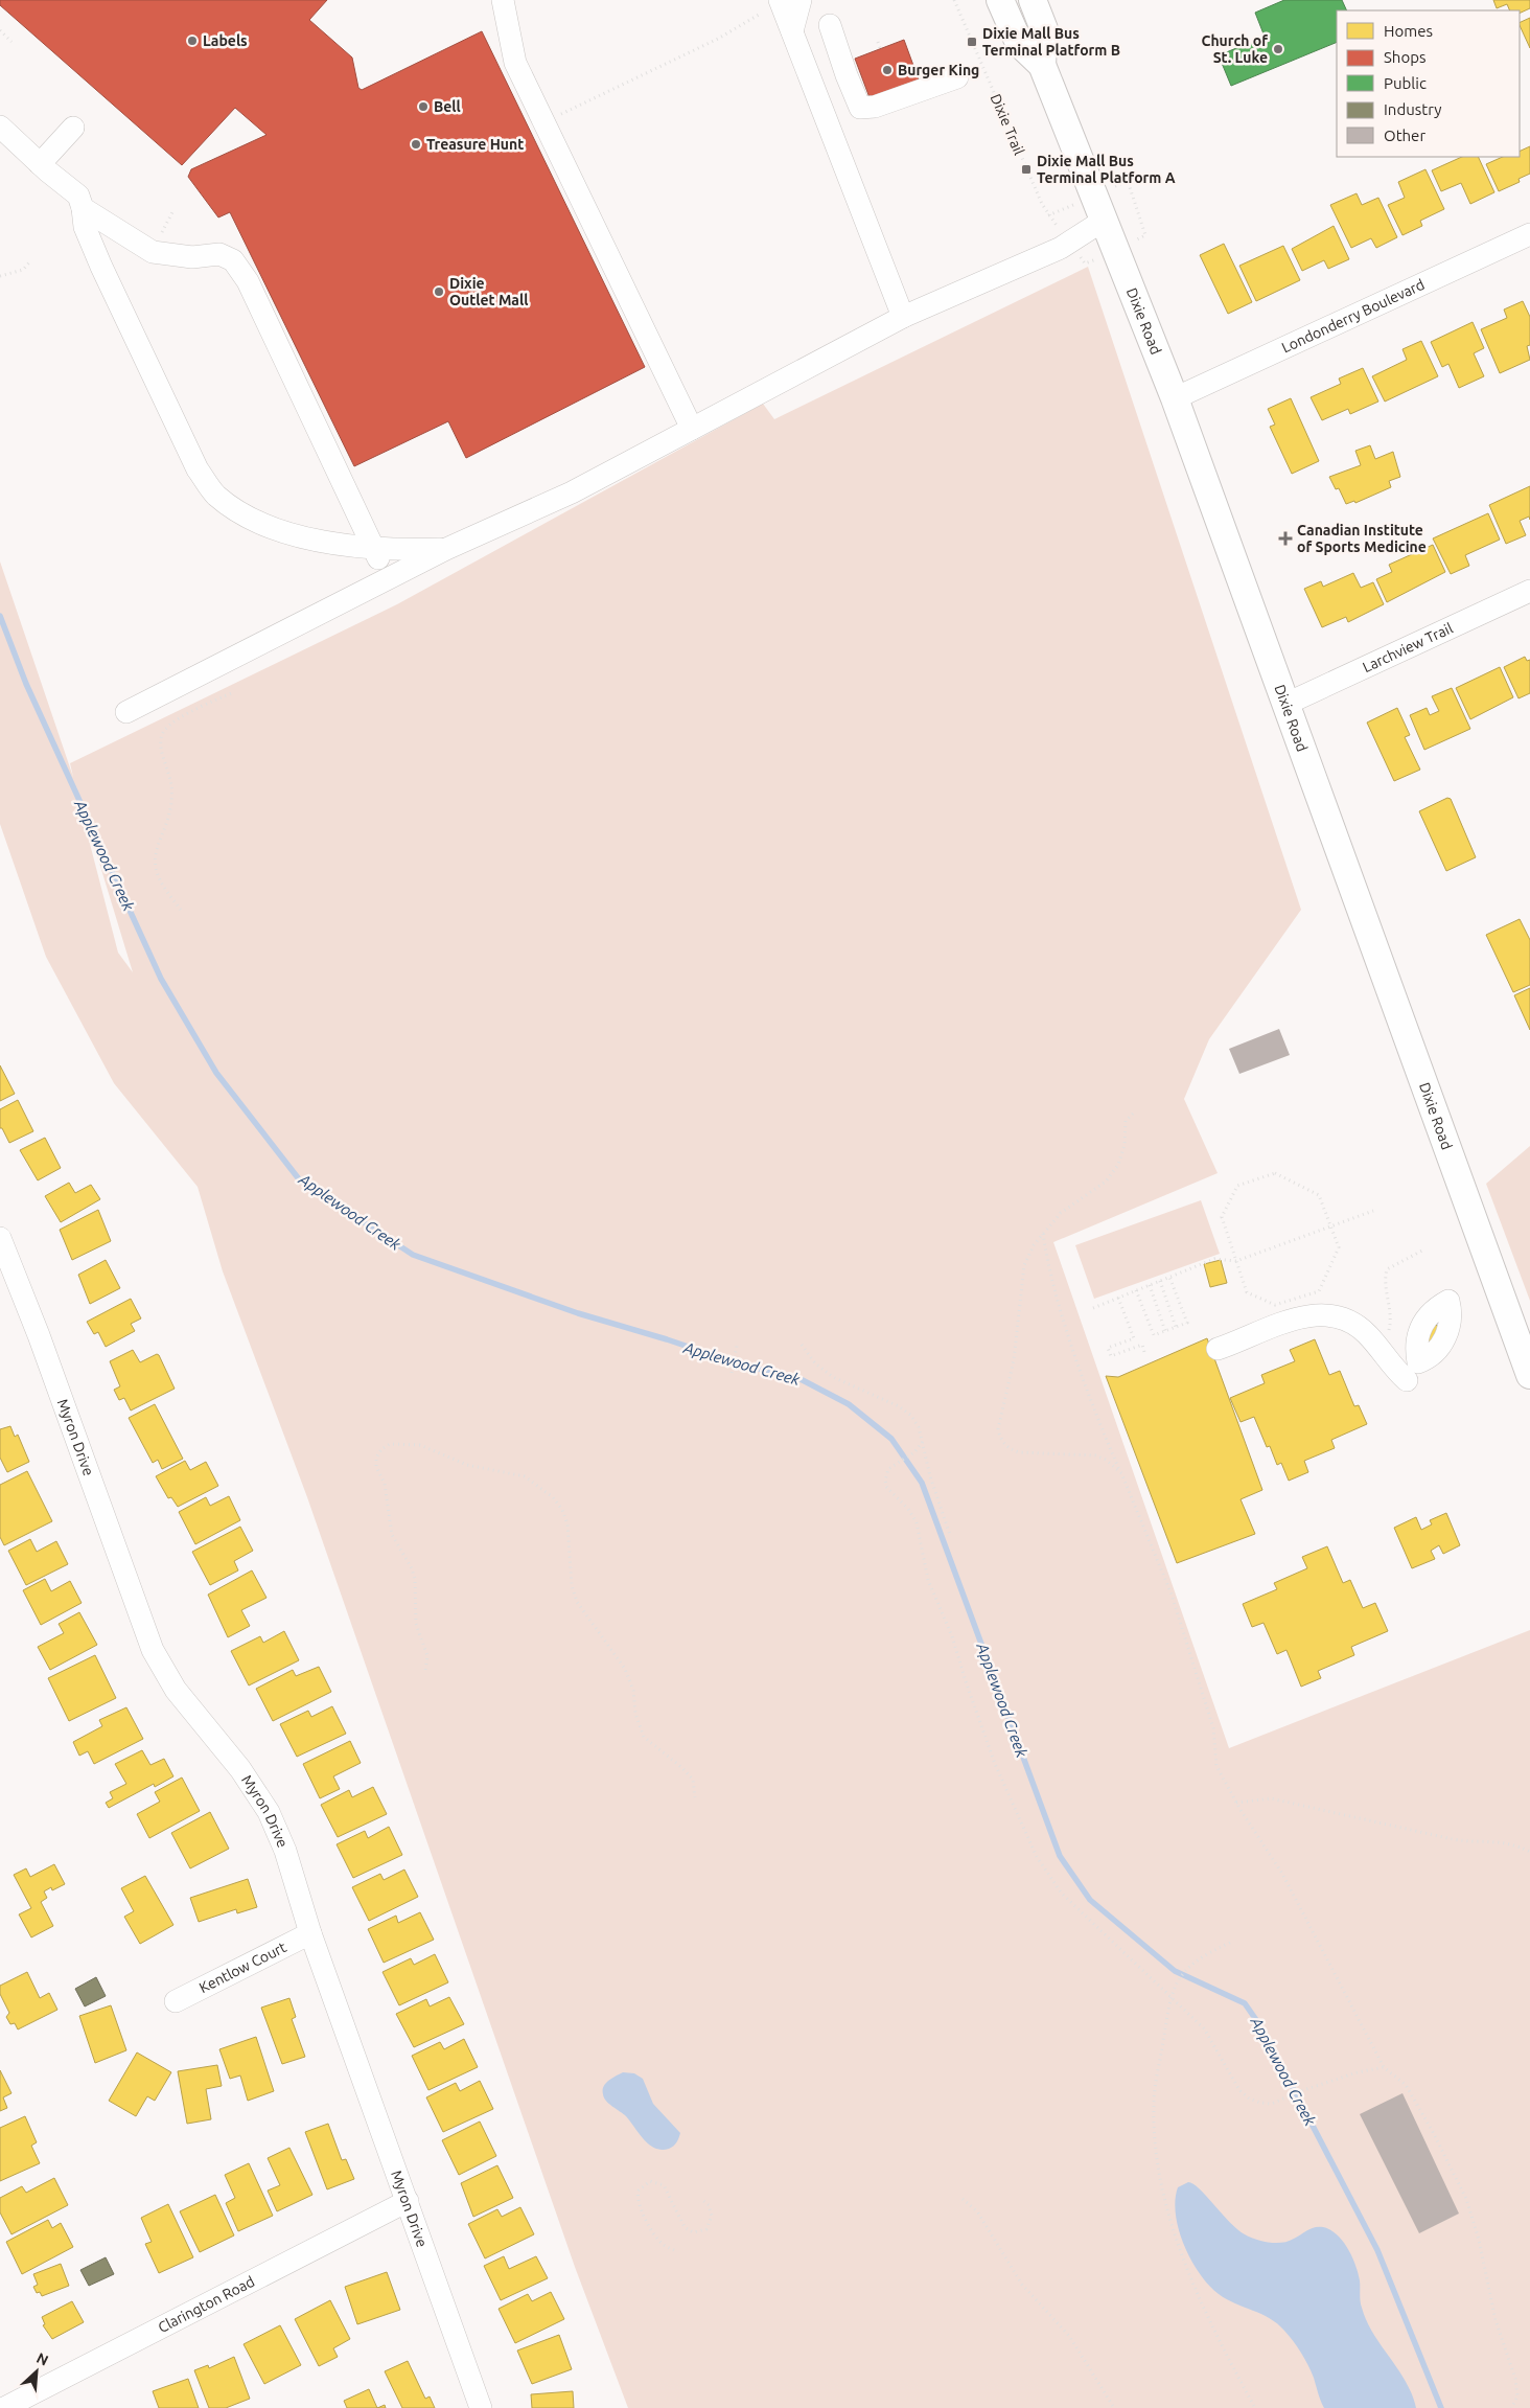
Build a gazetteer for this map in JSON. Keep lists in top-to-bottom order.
{
  "streets": {
    "main road": ["Dixie Road"],
    "street": [
      "Londonderry Boulevard",
      "Larchview Trail",
      "Myron Drive",
      "Kentlow Court",
      "Clarington Road"
    ],
    "path": ["Dixie Trail"]
  },
  "crossings": [
    ["Londonderry Boulevard", "Dixie Road"],
    ["Dixie Road", "Larchview Trail"],
    ["Myron Drive", "Kentlow Court"],
    ["Myron Drive", "Clarington Road"]
  ],
  "water": ["Applewood Creek"],
  "places": {
    "other": [
      "Labels",
      "Church of St. Luke",
      "Burger King",
      "Bell",
      "Treasure Hunt",
      "Dixie Outlet Mall"
    ],
    "transit": ["Dixie Mall Bus Terminal Platform B", "Dixie Mall Bus Terminal Platform A"],
    "health": ["Canadian Institute of Sports Medicine"]
  },
  "legend": [
    "Homes",
    "Shops",
    "Public",
    "Industry",
    "Other"
  ],
  "north": "top right"
}
